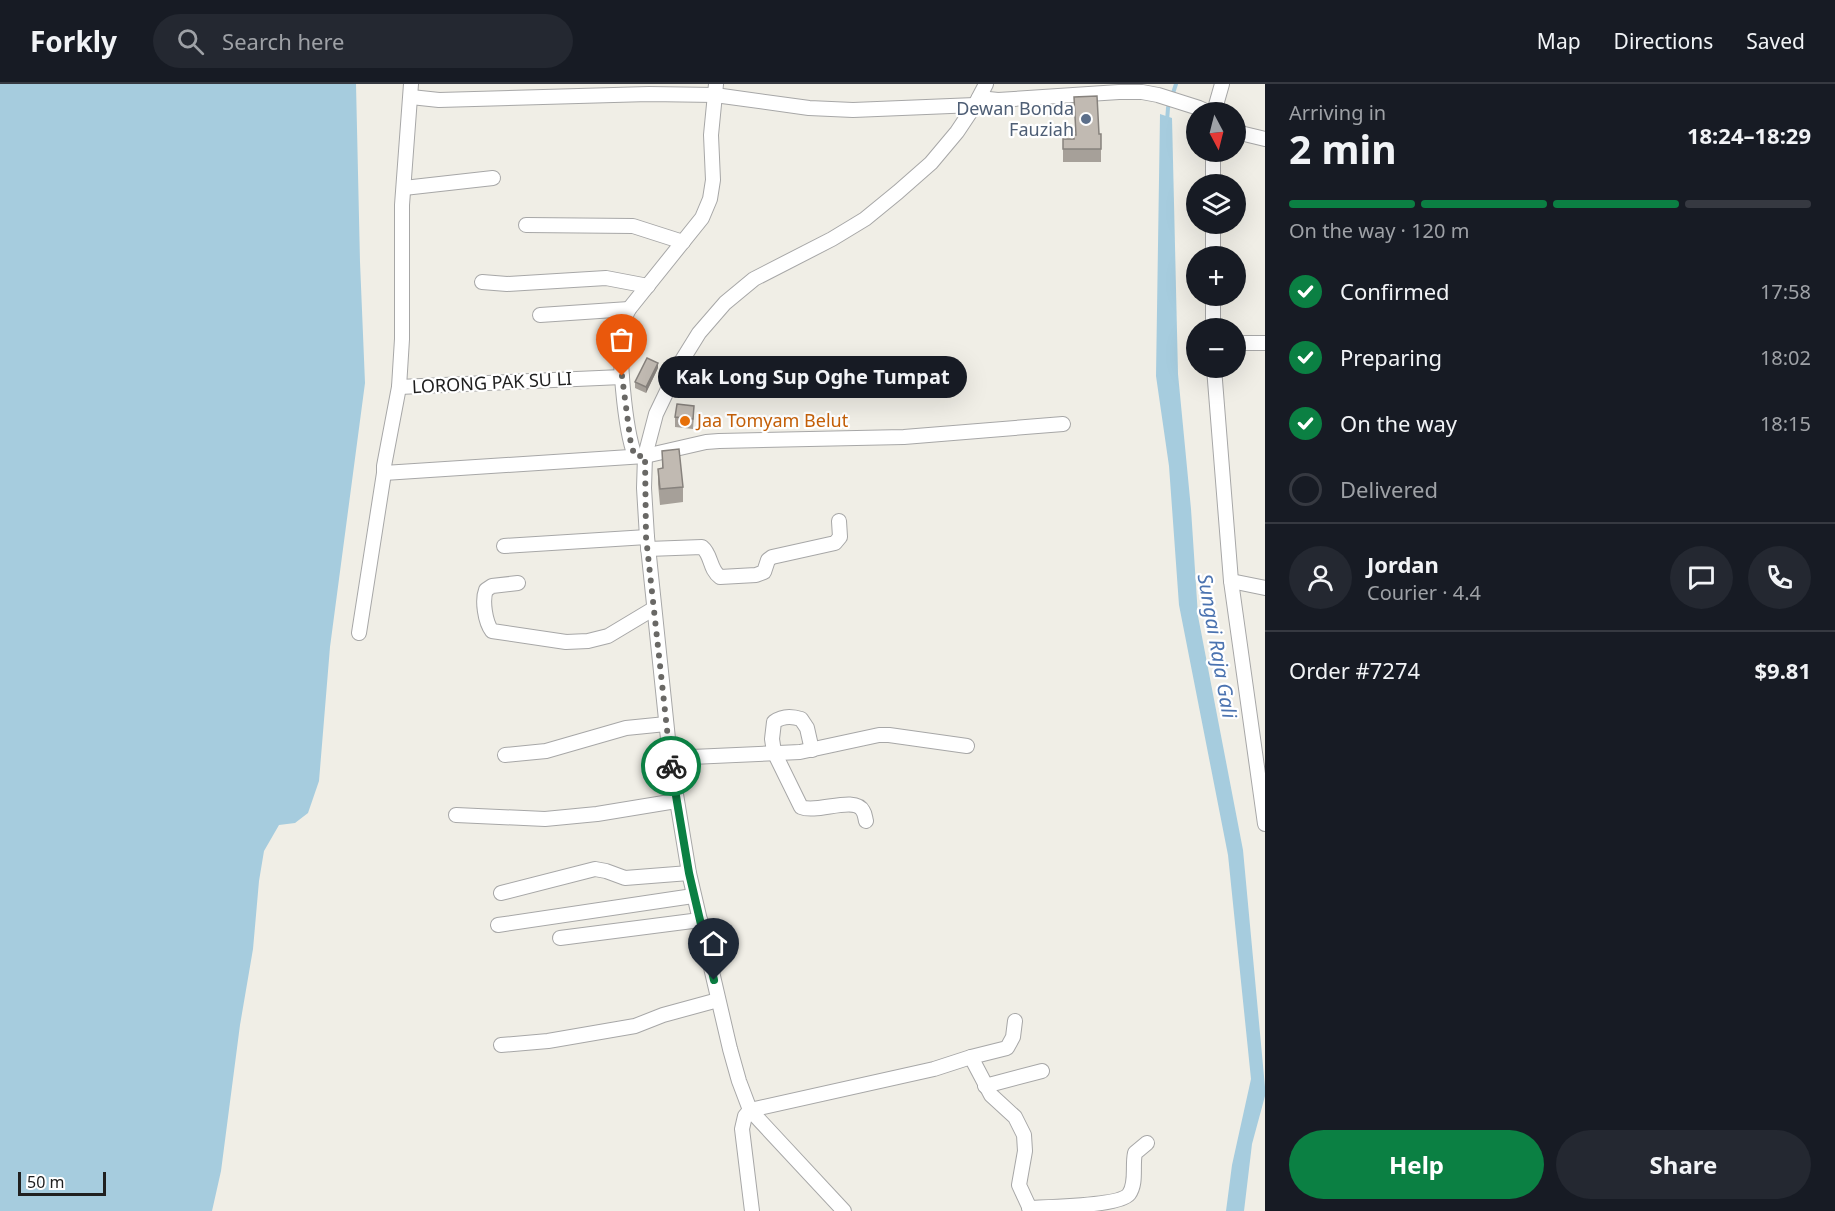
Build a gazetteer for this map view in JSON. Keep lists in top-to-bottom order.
{
  "streets": {
    "street": ["LORONG PAK SU LI"]
  },
  "water": ["Sungai Raja Gali"],
  "places": ["Dewan Bonda Fauziah", "Kak Long Sup Oghe Tumpat", "Jaa Tomyam Belut"],
  "scale_bar": "50 m",
  "north": "bottom",
  "page": {
    "header": "Forkly",
    "search": "Search here",
    "nav": ["Map", "Directions", "Saved"],
    "heading": ["2 min", "Arriving in", "18:24–18:29"],
    "panel": [
      "Jordan",
      "Courier · 4.4",
      "Order #7274",
      "$9.81"
    ],
    "map_buttons": ["+", "−"],
    "bar": "On the way · 120 m",
    "list": [
      ["Confirmed", "17:58"],
      ["Preparing", "18:02"],
      ["On the way", "18:15"],
      "Delivered"
    ],
    "bubble": "Kak Long Sup Oghe Tumpat",
    "buttons": ["Help", "Share"],
    "scale": "50 m"
  }
}
